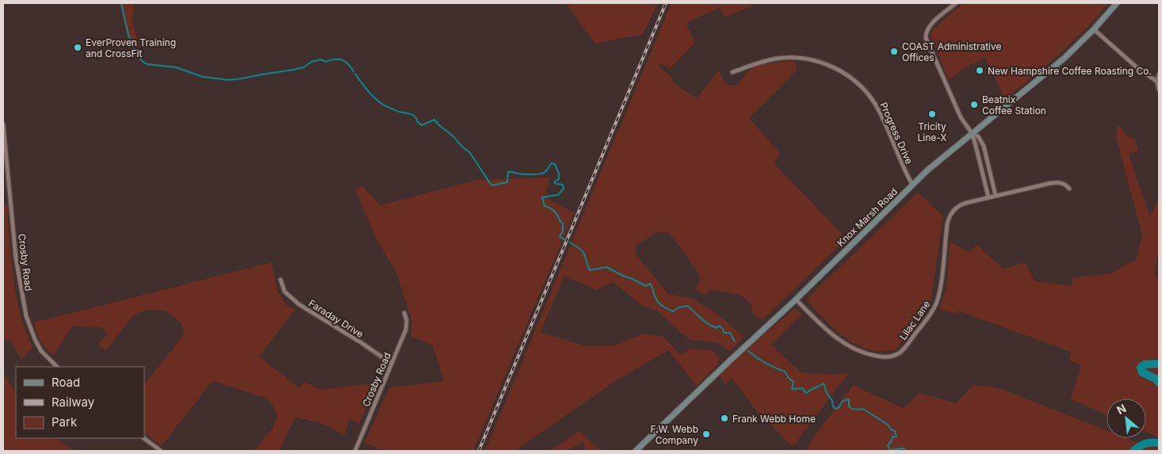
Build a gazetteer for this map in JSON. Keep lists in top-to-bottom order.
{
  "streets": {
    "main road": ["Knox Marsh Road"],
    "street": [
      "Progress Drive",
      "Crosby Road",
      "Faraday Drive",
      "Lilac Lane"
    ]
  },
  "crossings": [
    ["Progress Drive", "Knox Marsh Road"],
    ["Knox Marsh Road", "Lilac Lane"],
    ["Crosby Road", "Faraday Drive"]
  ],
  "places": [
    "EverProven Training and CrossFit",
    "COAST Administrative Offices",
    "New Hampshire Coffee Roasting Co.",
    "Beatnix Coffee Station",
    "Tricity Line-X",
    "Frank Webb Home",
    "F.W. Webb Company"
  ],
  "legend": ["Road", "Railway", "Park"],
  "north": "top left"
}
